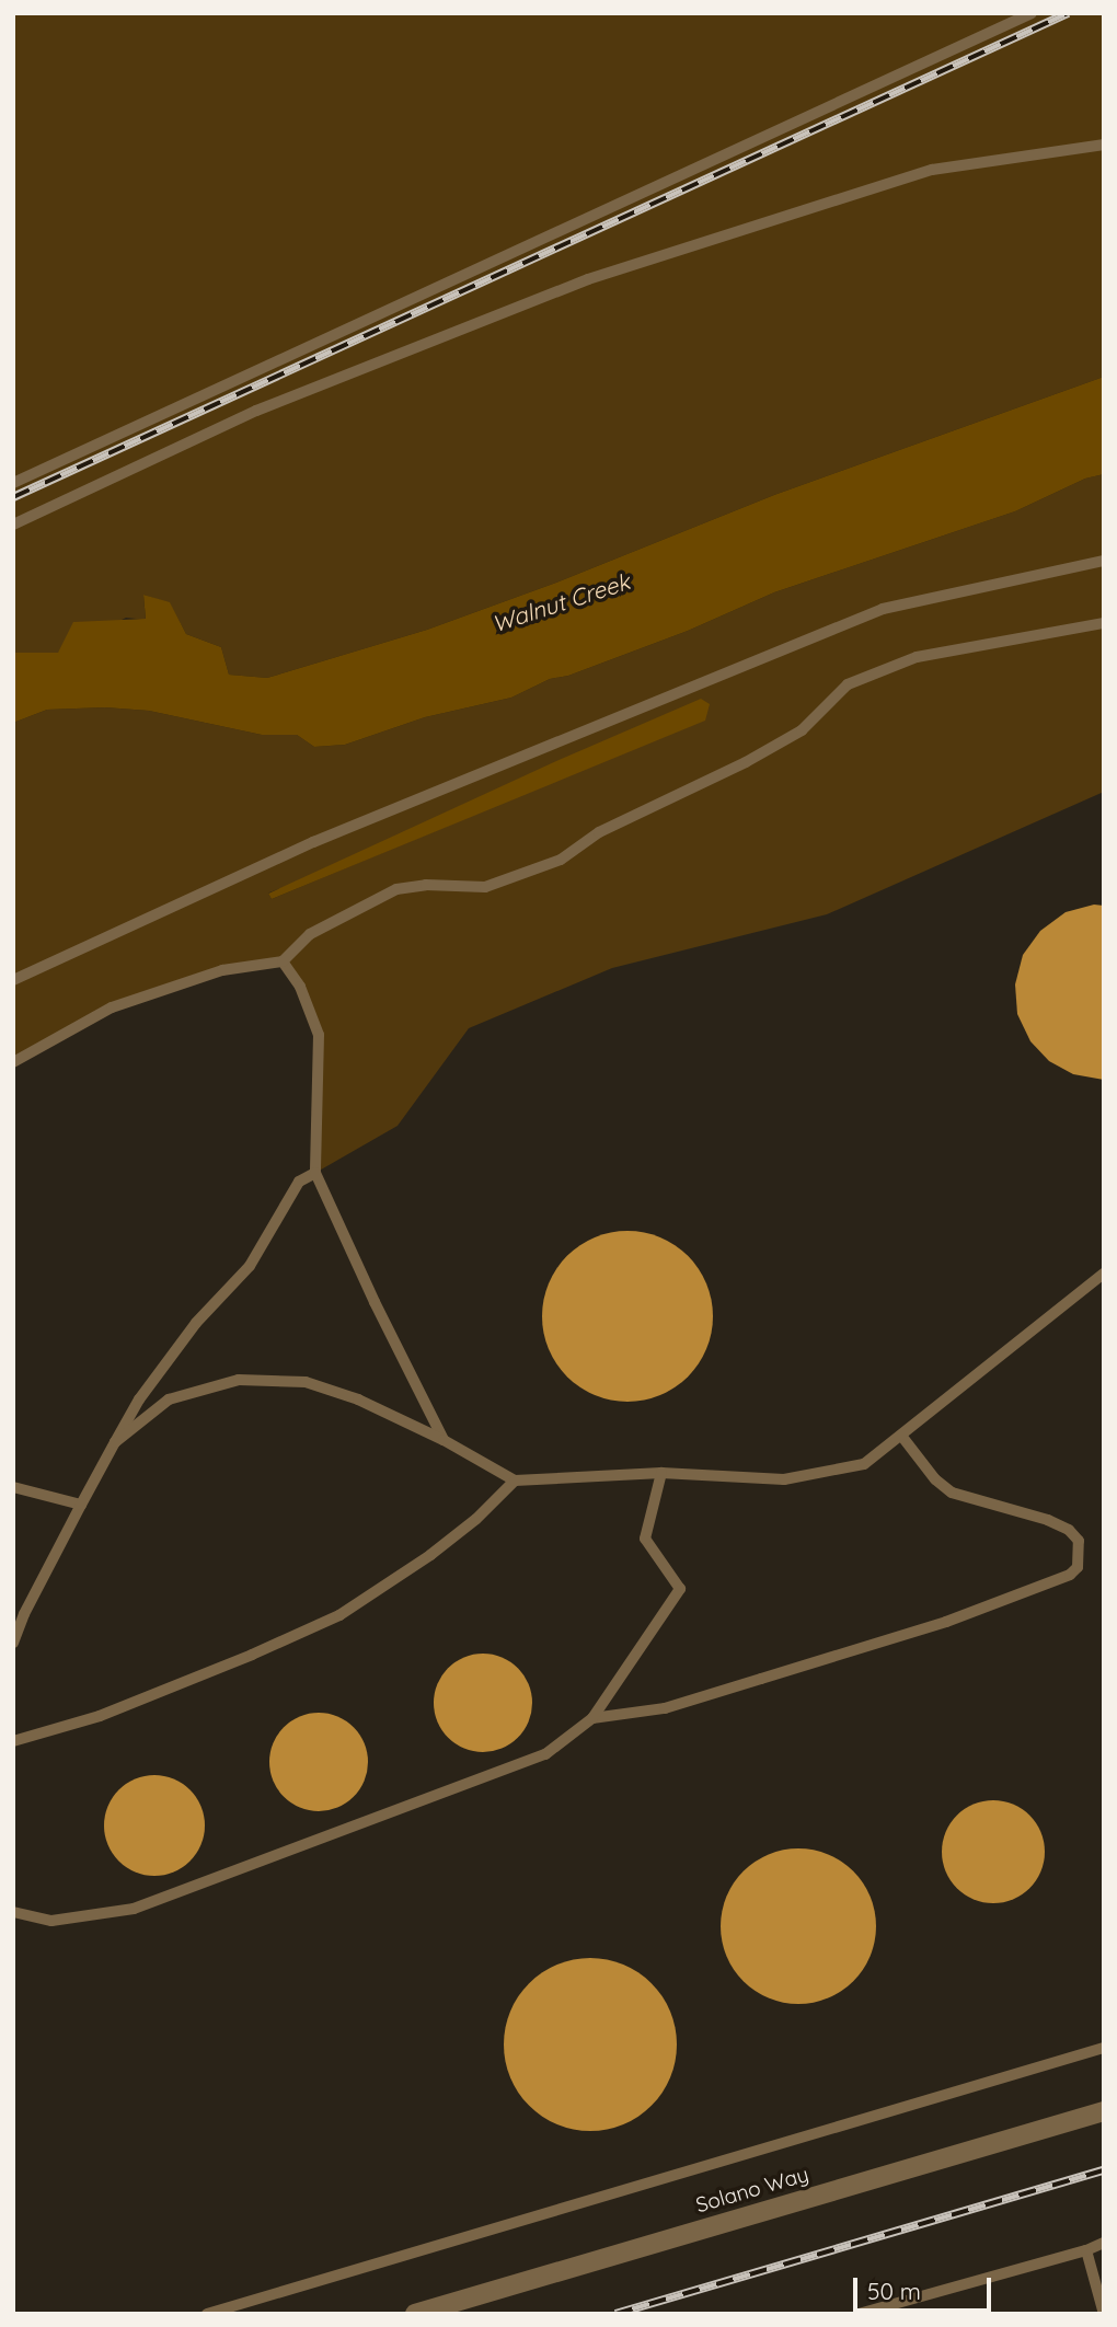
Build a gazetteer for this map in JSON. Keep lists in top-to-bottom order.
{
  "streets": {
    "street": ["Solano Way"]
  },
  "water": ["Walnut Creek"],
  "scale_bar": "50 m"
}
